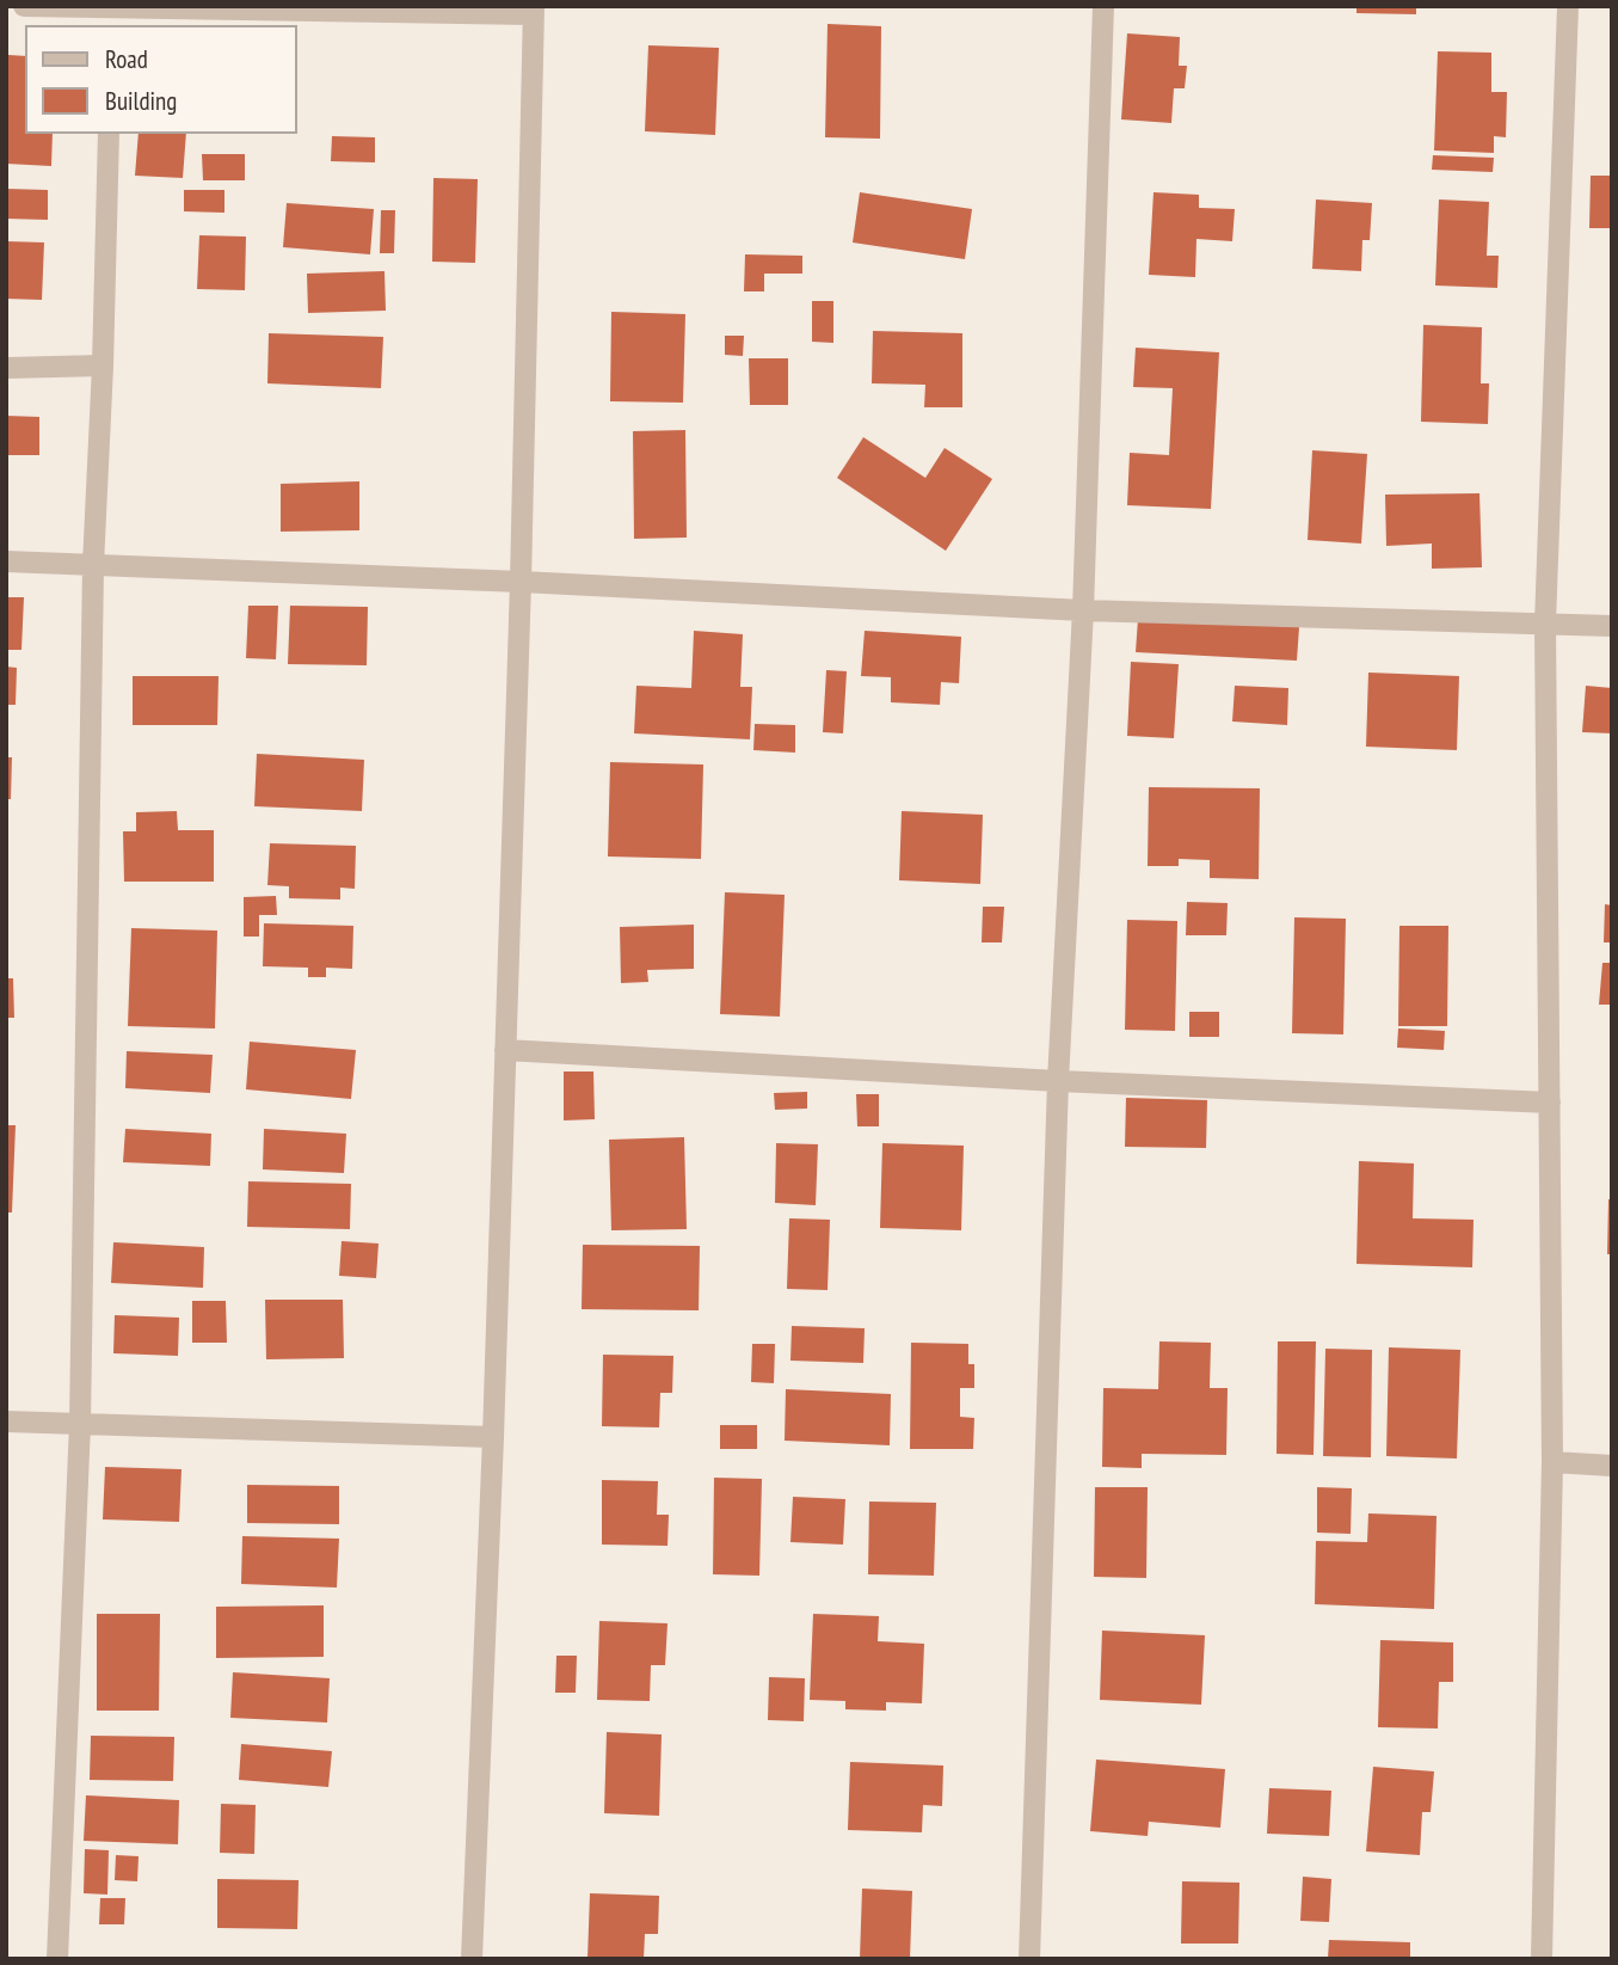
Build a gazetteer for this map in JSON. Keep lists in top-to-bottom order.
{
  "legend": ["Road", "Building"]
}
